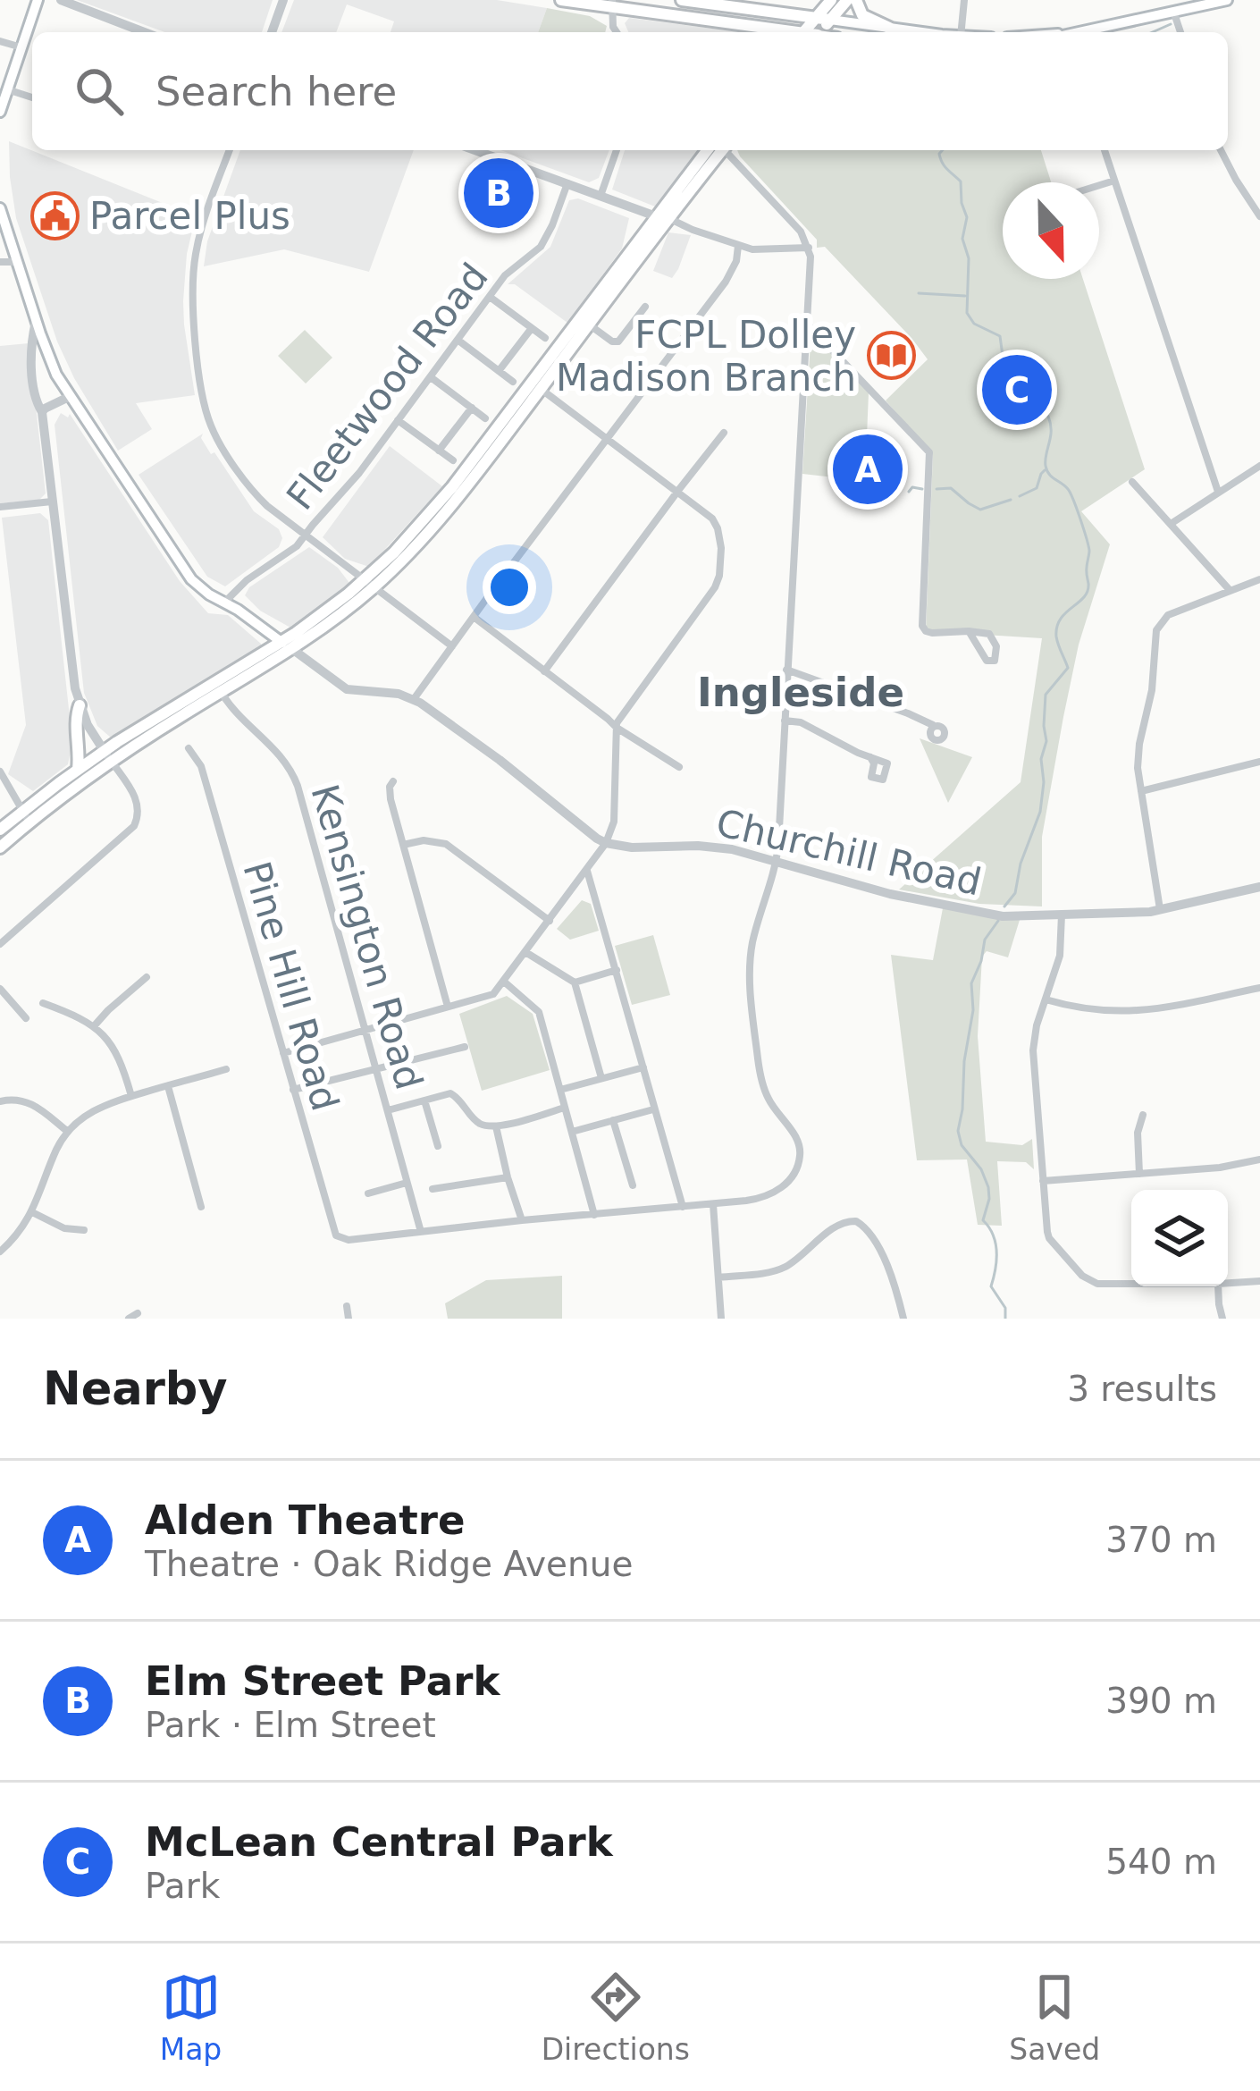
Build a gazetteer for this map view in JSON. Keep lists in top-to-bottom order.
{
  "streets": {
    "street": [
      "Fleetwood Road",
      "Churchill Road",
      "Kensington Road",
      "Pine Hill Road"
    ]
  },
  "crossings": [
    ["Kensington Road", "Pine Hill Road"]
  ],
  "districts": ["Ingleside"],
  "places": {
    "public building": ["Parcel Plus"],
    "library": ["FCPL Dolley Madison Branch"]
  },
  "north": "bottom",
  "page": {
    "search": "Search here",
    "pins": ["B", "C", "A"],
    "heading": ["Nearby", "3 results"],
    "list": [
      {
        "mark": "A",
        "name": "Alden Theatre",
        "note": "Theatre · Oak Ridge Avenue",
        "value": "370 m"
      },
      {
        "mark": "B",
        "name": "Elm Street Park",
        "note": "Park · Elm Street",
        "value": "390 m"
      },
      {
        "mark": "C",
        "name": "McLean Central Park",
        "note": "Park",
        "value": "540 m"
      }
    ],
    "nav": ["Map", "Directions", "Saved"]
  }
}
